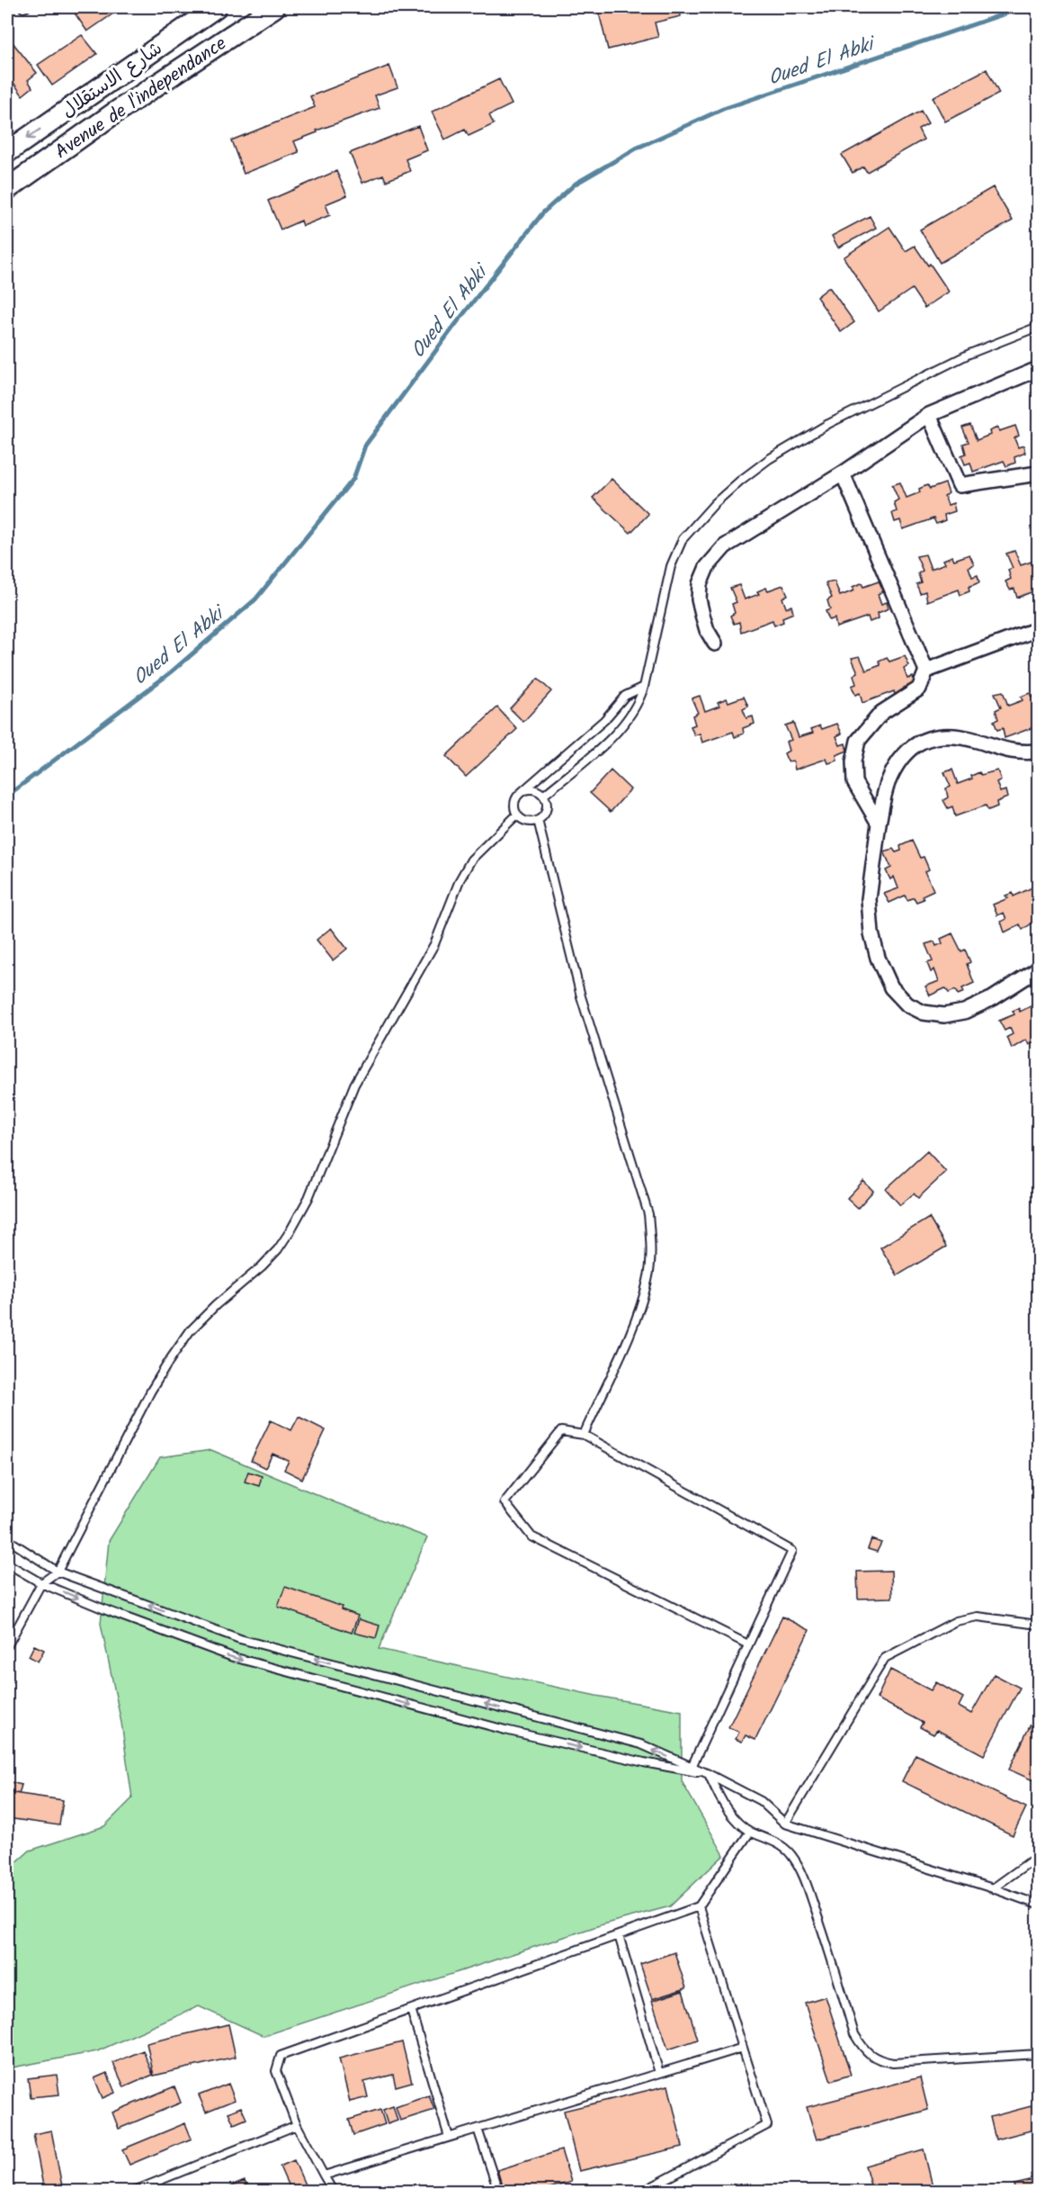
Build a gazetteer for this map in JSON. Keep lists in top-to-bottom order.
{
  "streets": {
    "main road": ["شارع الاستقلال", "Avenue de l'independance"]
  },
  "one_way": ["شارع الاستقلال"],
  "water": ["Oued El Abki"]
}
